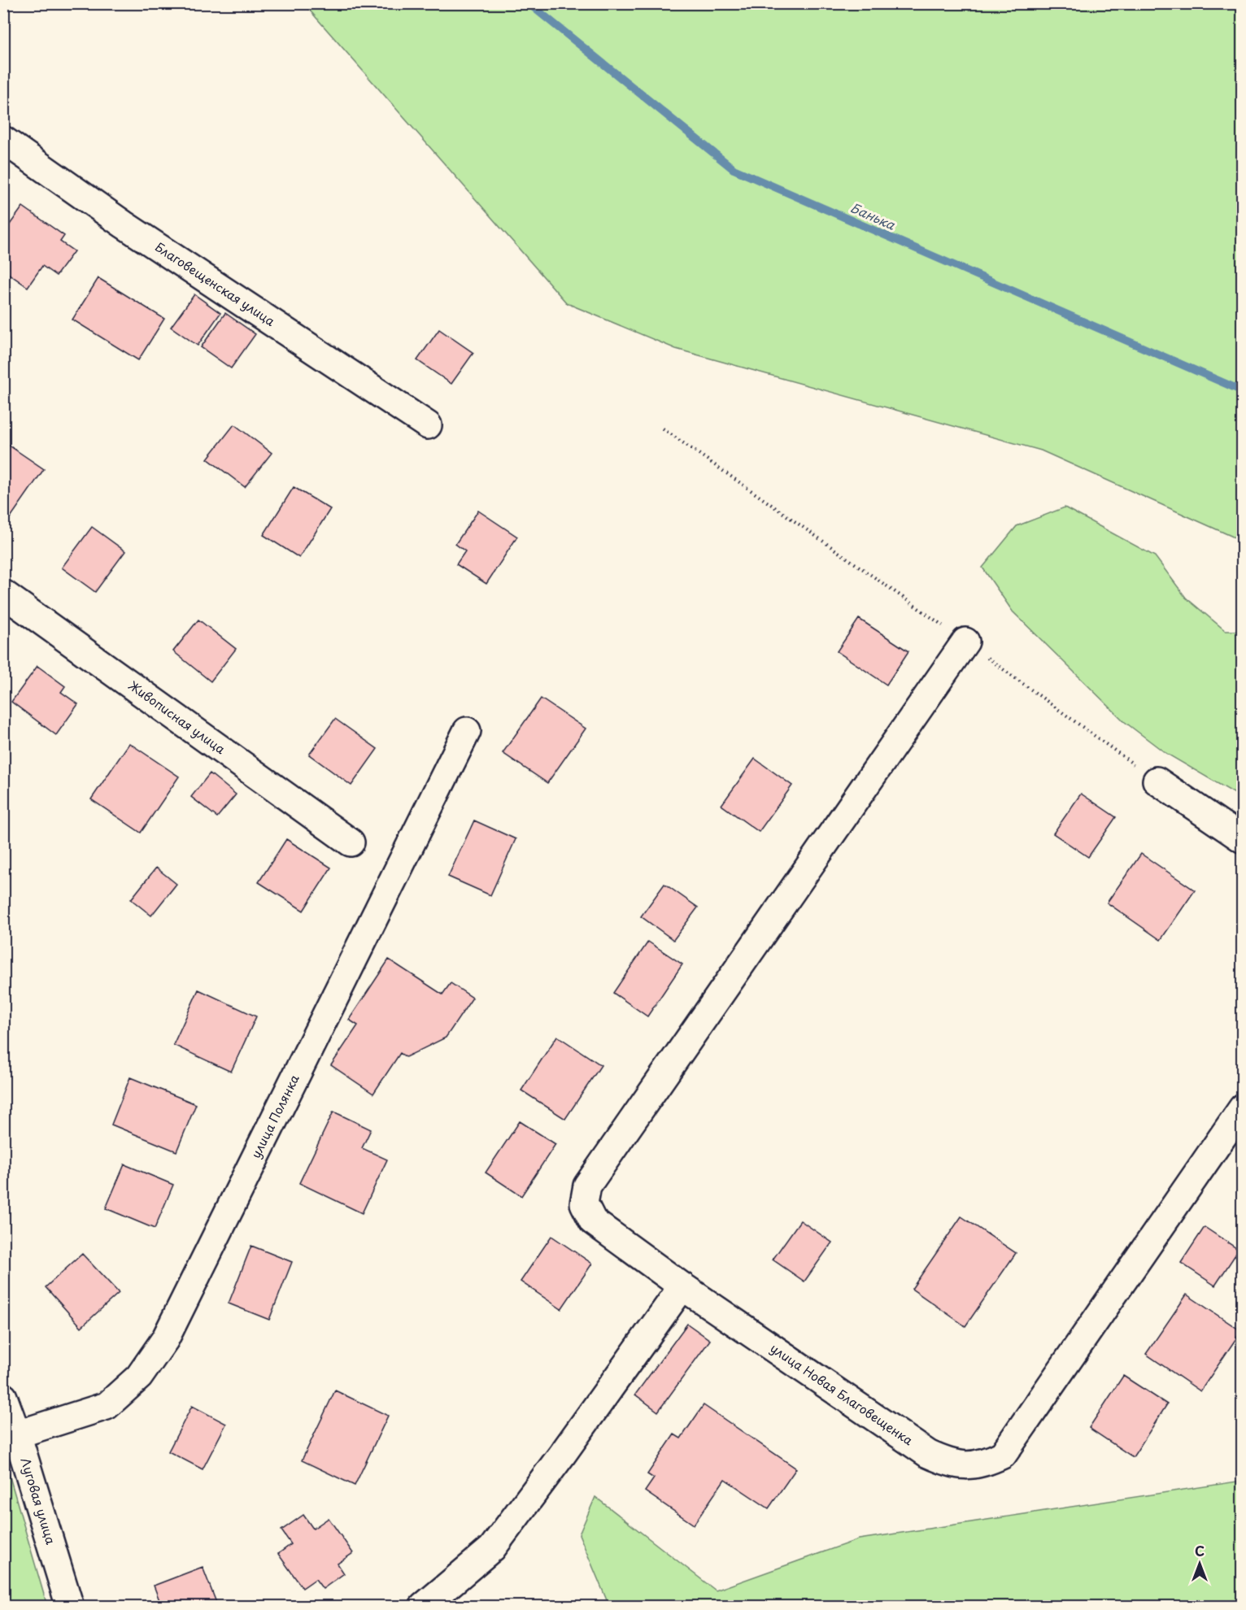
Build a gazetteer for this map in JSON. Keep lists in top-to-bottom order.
{
  "streets": {
    "street": [
      "Благовещенская улица",
      "Живописная улица",
      "улица Полянка",
      "улица Новая Благовещенка",
      "Луговая улица"
    ]
  },
  "crossings": [
    ["улица Полянка", "Луговая улица"]
  ],
  "water": ["Банька"],
  "north": "top"
}
